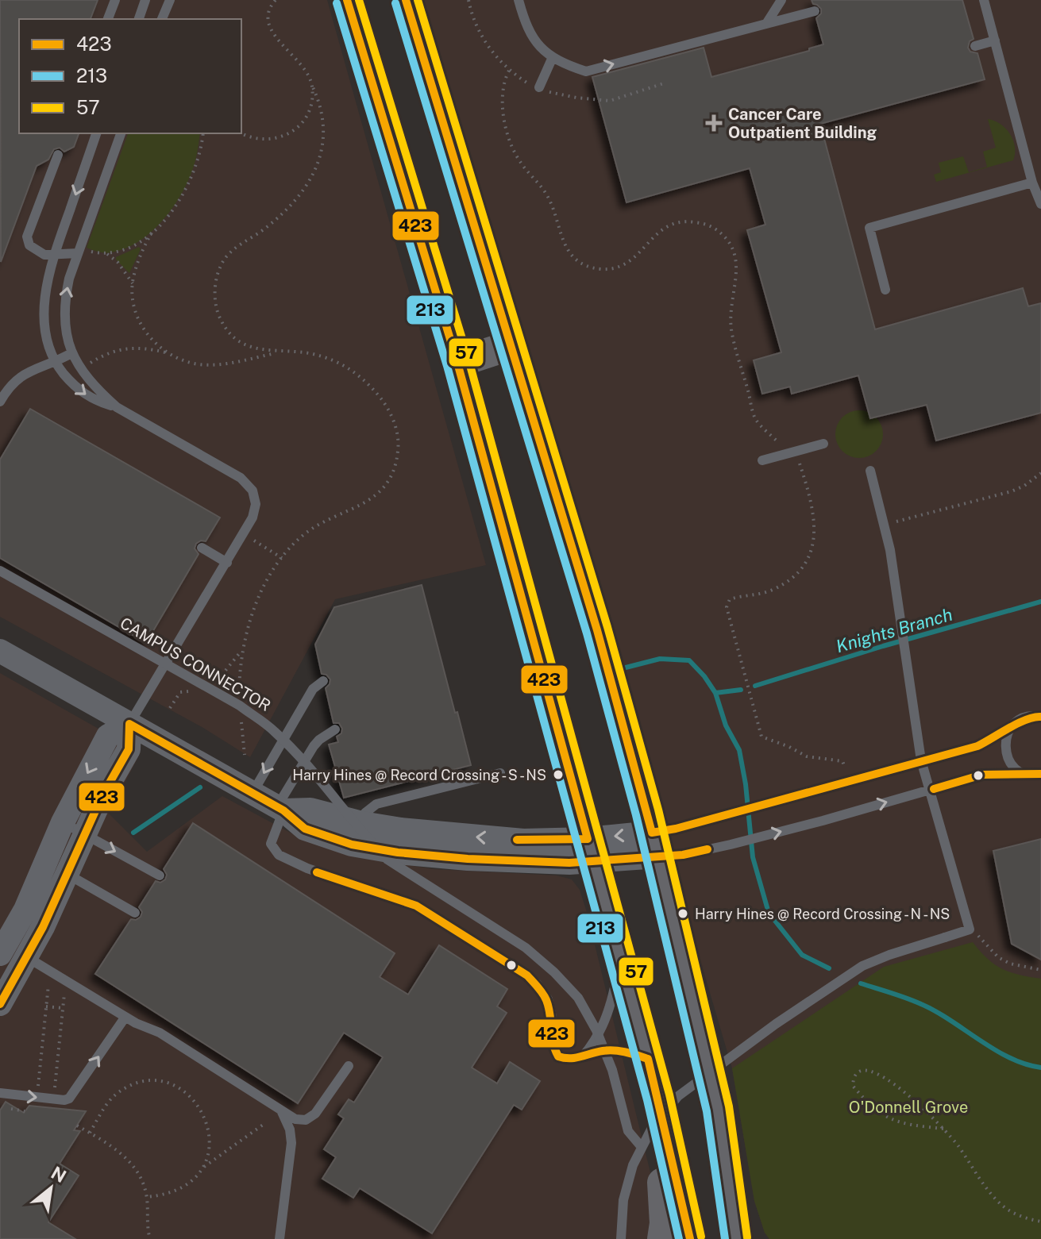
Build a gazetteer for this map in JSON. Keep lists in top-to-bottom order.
{
  "streets": {
    "lane": ["CAMPUS CONNECTOR"]
  },
  "water": ["Knights Branch"],
  "parks": ["O'Donnell Grove"],
  "places": {
    "health": ["Cancer Care Outpatient Building"],
    "other": ["Harry Hines @ Record Crossing - S - NS", "Harry Hines @ Record Crossing - N - NS"]
  },
  "lines": ["transit line 423", "transit line 57", "transit line 213"],
  "legend": ["423", "213", "57"],
  "north": "top right"
}
